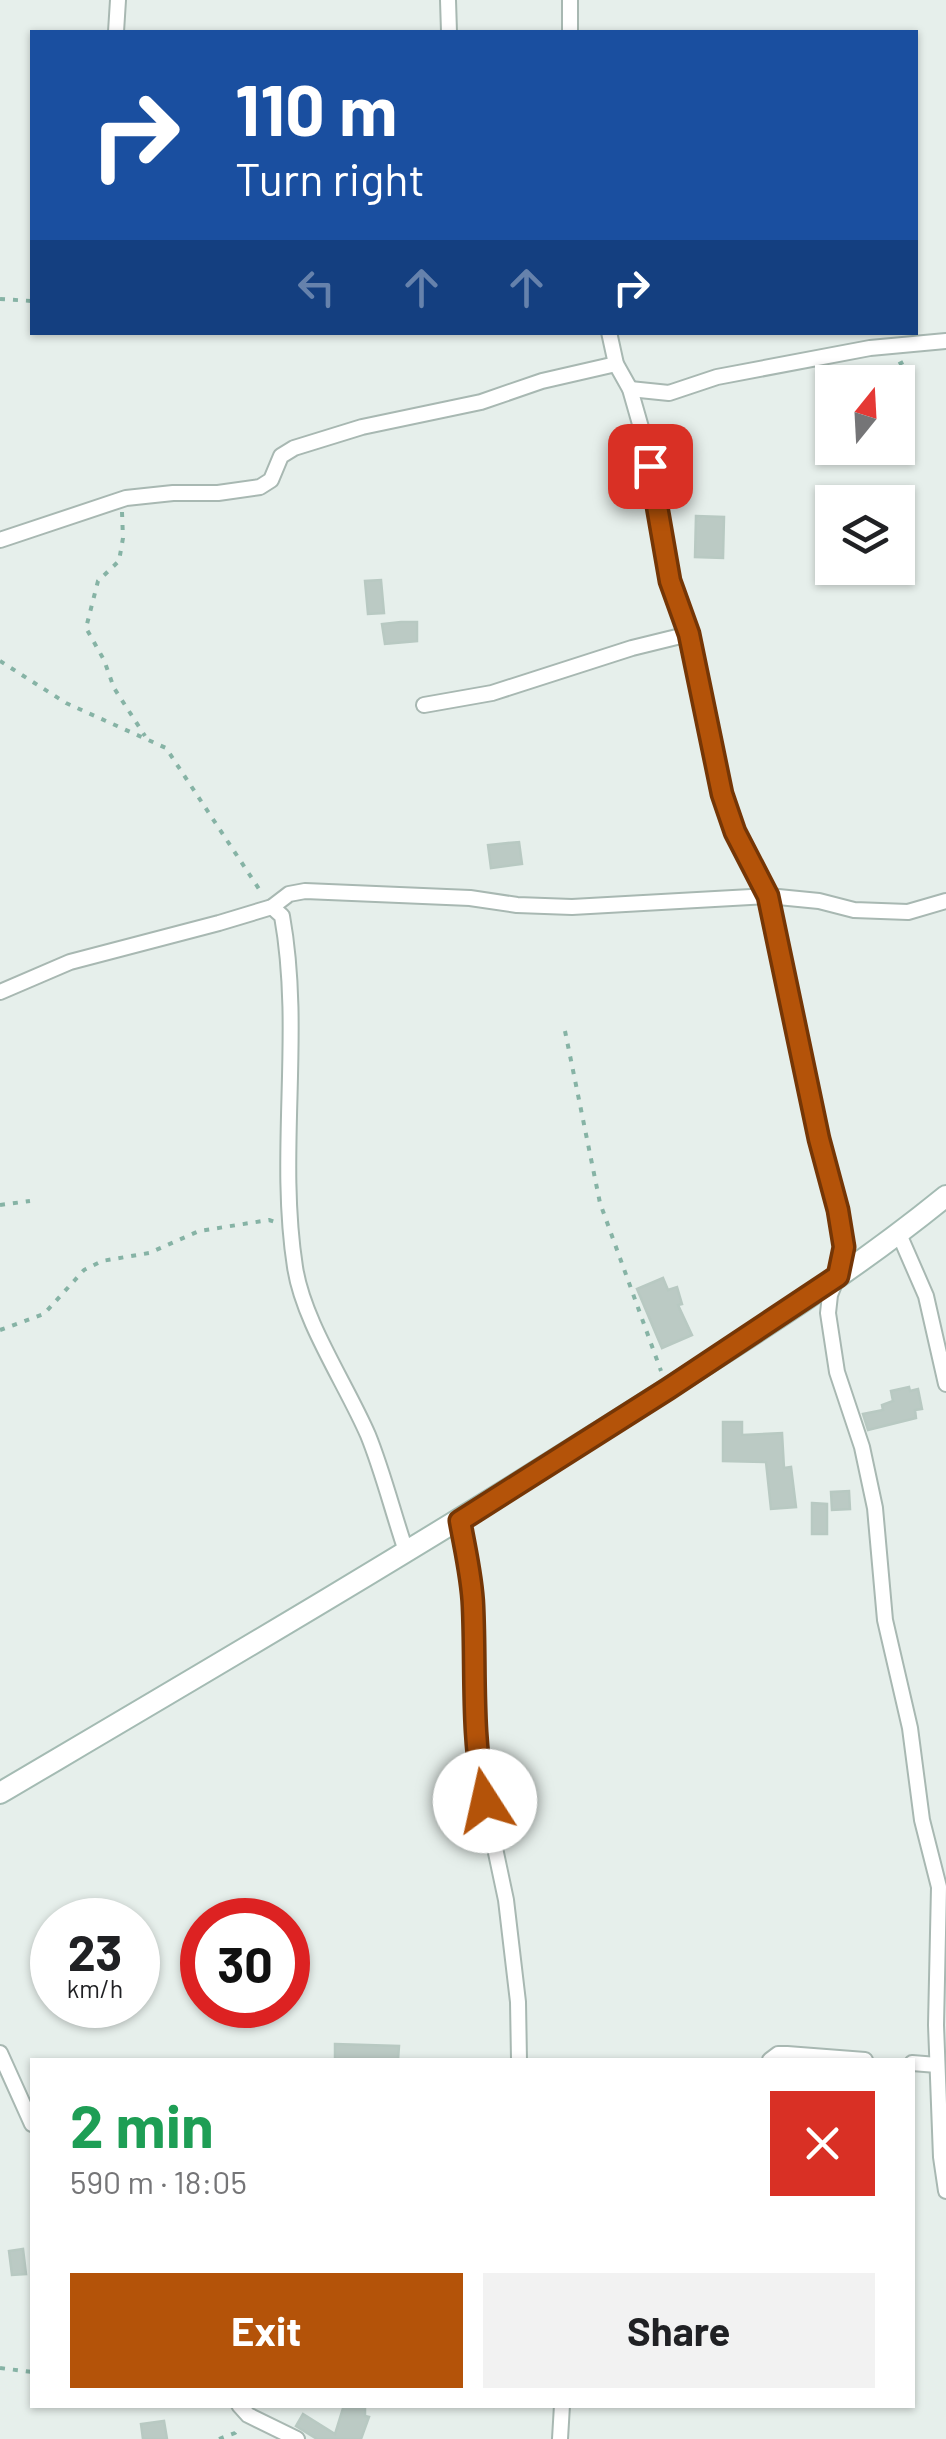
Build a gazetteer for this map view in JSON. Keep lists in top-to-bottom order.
{
  "north": "top",
  "page": {
    "turn": ["110 m", "Turn right"],
    "speed": "23 km/h",
    "limit": "30",
    "heading": ["2 min", "590 m · 18:05"],
    "buttons": ["Exit", "Share"]
  }
}
